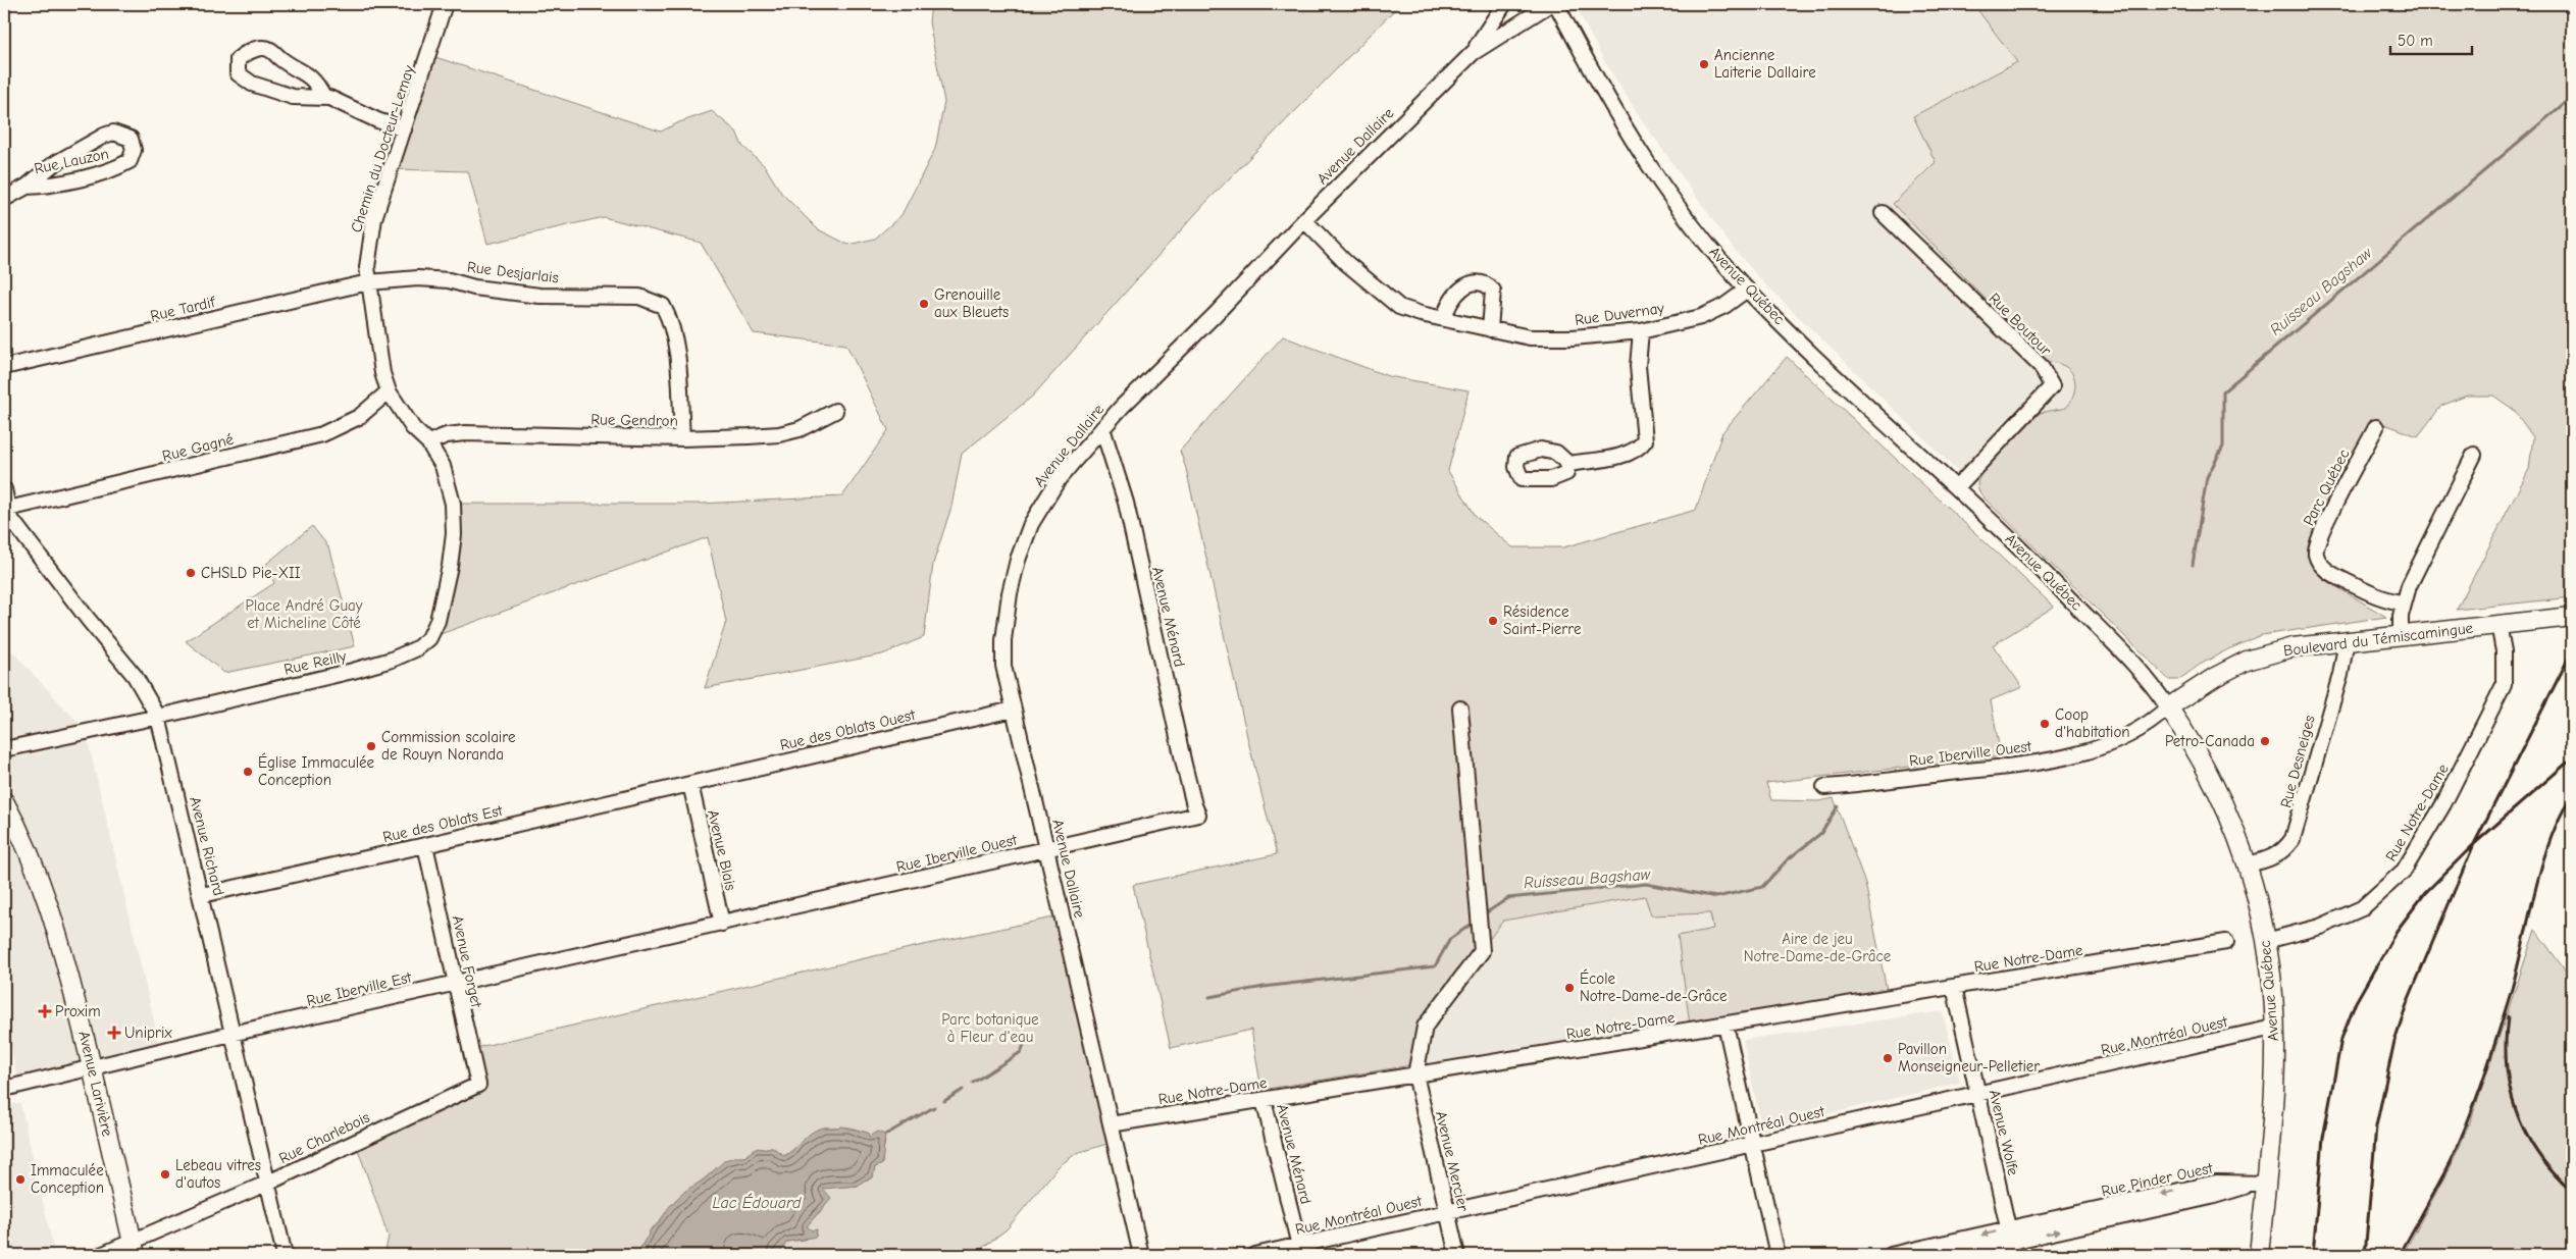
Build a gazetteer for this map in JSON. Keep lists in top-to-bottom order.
{
  "streets": {
    "main road": ["Avenue Québec", "Boulevard du Témiscamingue", "Avenue Larivière"],
    "street": [
      "Avenue Dallaire",
      "Chemin du Docteur-Lemay",
      "Rue Lauzon",
      "Rue Desjarlais",
      "Rue Tardif",
      "Rue Duvernay",
      "Rue Boutour",
      "Rue Gendron",
      "Rue Gagné",
      "Parc Québec",
      "Avenue Ménard",
      "Rue Reilly",
      "Rue des Oblats Ouest",
      "Rue Iberville Ouest",
      "Rue Desneiges",
      "Rue Notre-Dame",
      "Rue des Oblats Est",
      "Avenue Richard",
      "Avenue Blais",
      "Avenue Forget",
      "Rue Iberville Est",
      "Rue Montréal Ouest",
      "Avenue Wolfe",
      "Rue Charlebois",
      "Avenue Mercier",
      "Rue Pinder Ouest"
    ]
  },
  "crossings": [
    ["Avenue Dallaire", "Rue Duvernay"],
    ["Avenue Dallaire", "Avenue Ménard"],
    ["Avenue Dallaire", "Rue des Oblats Ouest"],
    ["Avenue Dallaire", "Rue Iberville Ouest"],
    ["Avenue Dallaire", "Rue Notre-Dame"],
    ["Chemin du Docteur-Lemay", "Rue Desjarlais"],
    ["Chemin du Docteur-Lemay", "Rue Tardif"],
    ["Chemin du Docteur-Lemay", "Rue Gendron"],
    ["Chemin du Docteur-Lemay", "Rue Gagné"],
    ["Chemin du Docteur-Lemay", "Rue Reilly"],
    ["Rue Desjarlais", "Rue Tardif"],
    ["Rue Desjarlais", "Rue Gendron"],
    ["Avenue Québec", "Rue Duvernay"],
    ["Avenue Québec", "Rue Boutour"],
    ["Avenue Québec", "Boulevard du Témiscamingue"],
    ["Avenue Québec", "Rue Iberville Ouest"],
    ["Avenue Québec", "Rue Desneiges"],
    ["Avenue Québec", "Rue Notre-Dame"],
    ["Avenue Québec", "Rue Montréal Ouest"],
    ["Avenue Québec", "Rue Pinder Ouest"],
    ["Rue Gendron", "Rue Reilly"],
    ["Rue Gagné", "Avenue Richard"],
    ["Avenue Ménard", "Rue Iberville Ouest"],
    ["Avenue Ménard", "Rue Notre-Dame"],
    ["Avenue Ménard", "Rue Montréal Ouest"],
    ["Boulevard du Témiscamingue", "Rue Iberville Ouest"],
    ["Boulevard du Témiscamingue", "Rue Desneiges"],
    ["Boulevard du Témiscamingue", "Rue Notre-Dame"],
    ["Rue Reilly", "Avenue Richard"],
    ["Rue des Oblats Ouest", "Rue des Oblats Est"],
    ["Rue des Oblats Ouest", "Avenue Blais"],
    ["Rue Iberville Ouest", "Avenue Blais"],
    ["Rue Iberville Ouest", "Rue Iberville Est"],
    ["Rue Notre-Dame", "Avenue Wolfe"],
    ["Rue Notre-Dame", "Avenue Mercier"],
    ["Rue des Oblats Est", "Avenue Richard"],
    ["Rue des Oblats Est", "Avenue Blais"],
    ["Rue des Oblats Est", "Avenue Forget"],
    ["Avenue Richard", "Rue Iberville Est"],
    ["Avenue Richard", "Rue Charlebois"],
    ["Avenue Blais", "Rue Iberville Est"],
    ["Avenue Forget", "Rue Iberville Est"],
    ["Avenue Forget", "Rue Charlebois"],
    ["Rue Iberville Est", "Avenue Larivière"],
    ["Rue Montréal Ouest", "Avenue Wolfe"],
    ["Rue Montréal Ouest", "Avenue Mercier"],
    ["Avenue Larivière", "Rue Charlebois"],
    ["Avenue Wolfe", "Rue Pinder Ouest"]
  ],
  "water": ["Ruisseau Bagshaw", "Lac Édouard"],
  "parks": ["Place André Guay et Micheline Côté", "Aire de jeu Notre-Dame-de-Grâce", "Parc botanique à Fleur d'eau"],
  "places": {
    "other": [
      "Ancienne Laiterie Dallaire",
      "Grenouille aux Bleuets",
      "CHSLD Pie-XII",
      "Résidence Saint-Pierre",
      "Coop d'habitation",
      "Petro-Canada",
      "Commission scolaire de Rouyn Noranda",
      "Église Immaculée Conception",
      "École Notre-Dame-de-Grâce",
      "Pavillon Monseigneur-Pelletier",
      "Lebeau vitres d'autos",
      "Immaculée Conception"
    ],
    "health": ["Proxim", "Uniprix"]
  },
  "scale_bar": "50 m"
}
